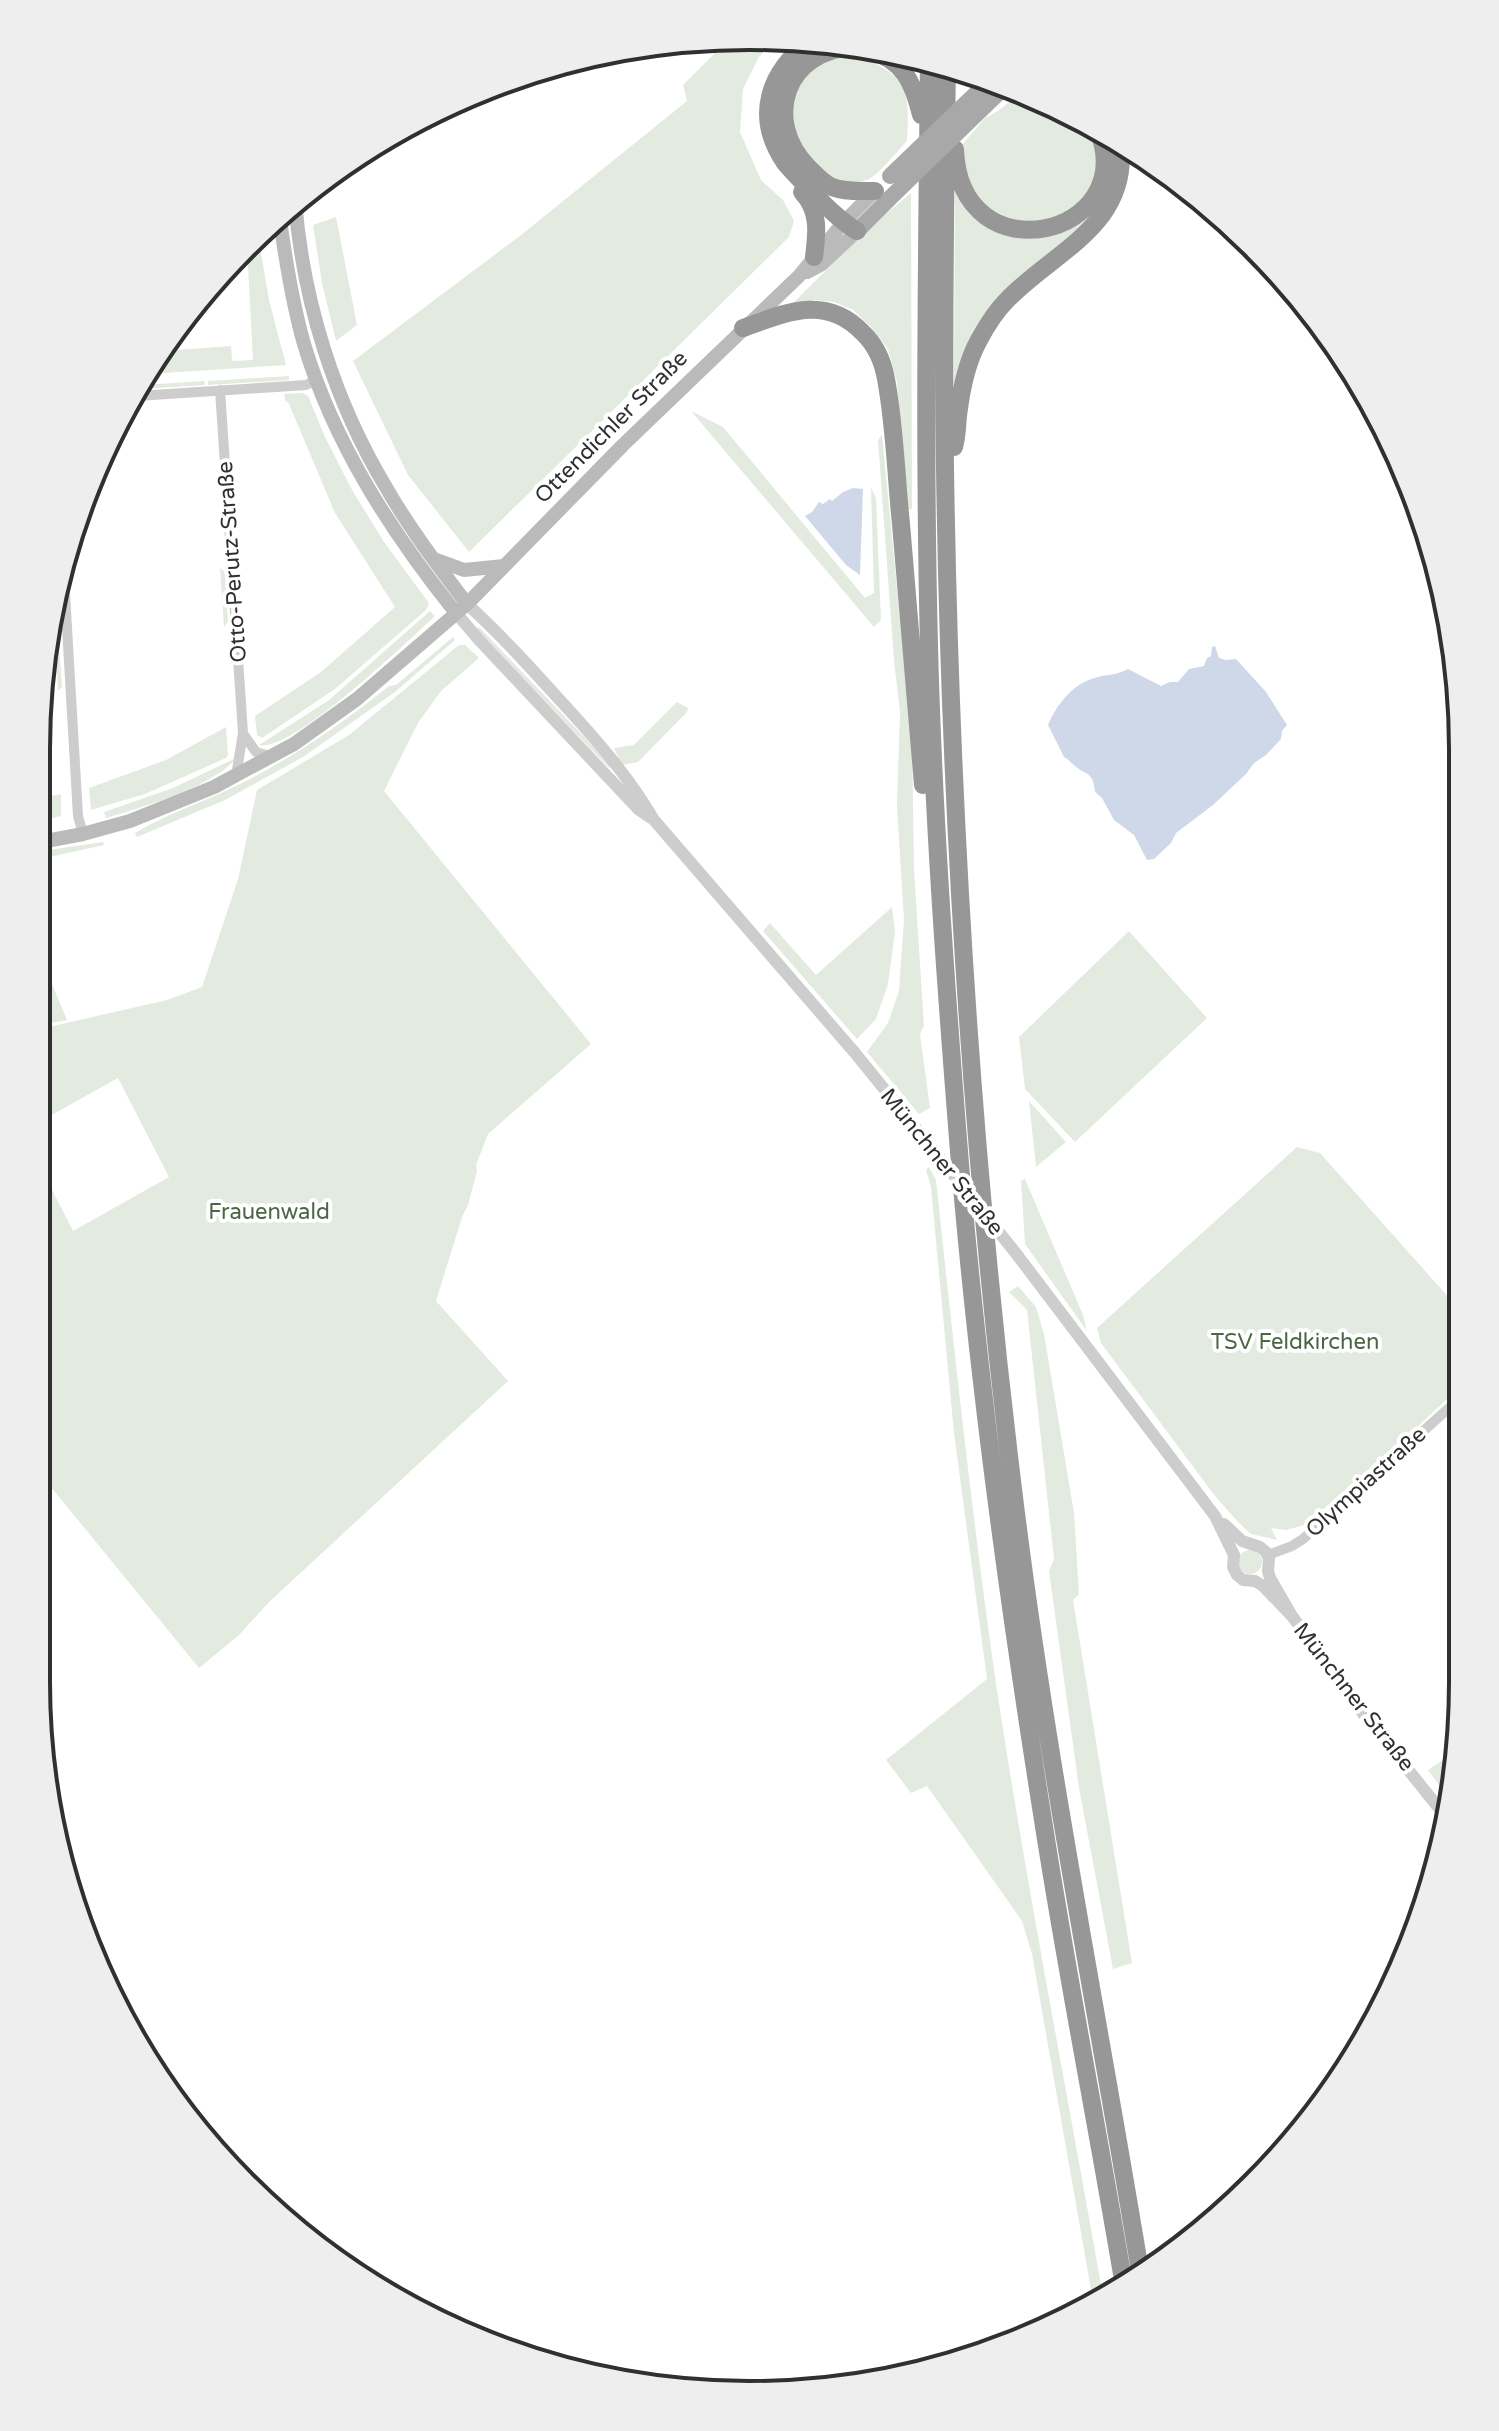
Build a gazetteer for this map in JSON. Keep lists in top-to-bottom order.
{
  "streets": {
    "main road": ["Ottendichler Straße"],
    "street": ["Otto-Perutz-Straße", "Münchner Straße", "Olympiastraße"]
  },
  "crossings": [
    ["Ottendichler Straße", "Otto-Perutz-Straße"],
    ["Ottendichler Straße", "Münchner Straße"],
    ["Münchner Straße", "Olympiastraße"]
  ],
  "parks": ["Frauenwald", "TSV Feldkirchen"]
}
